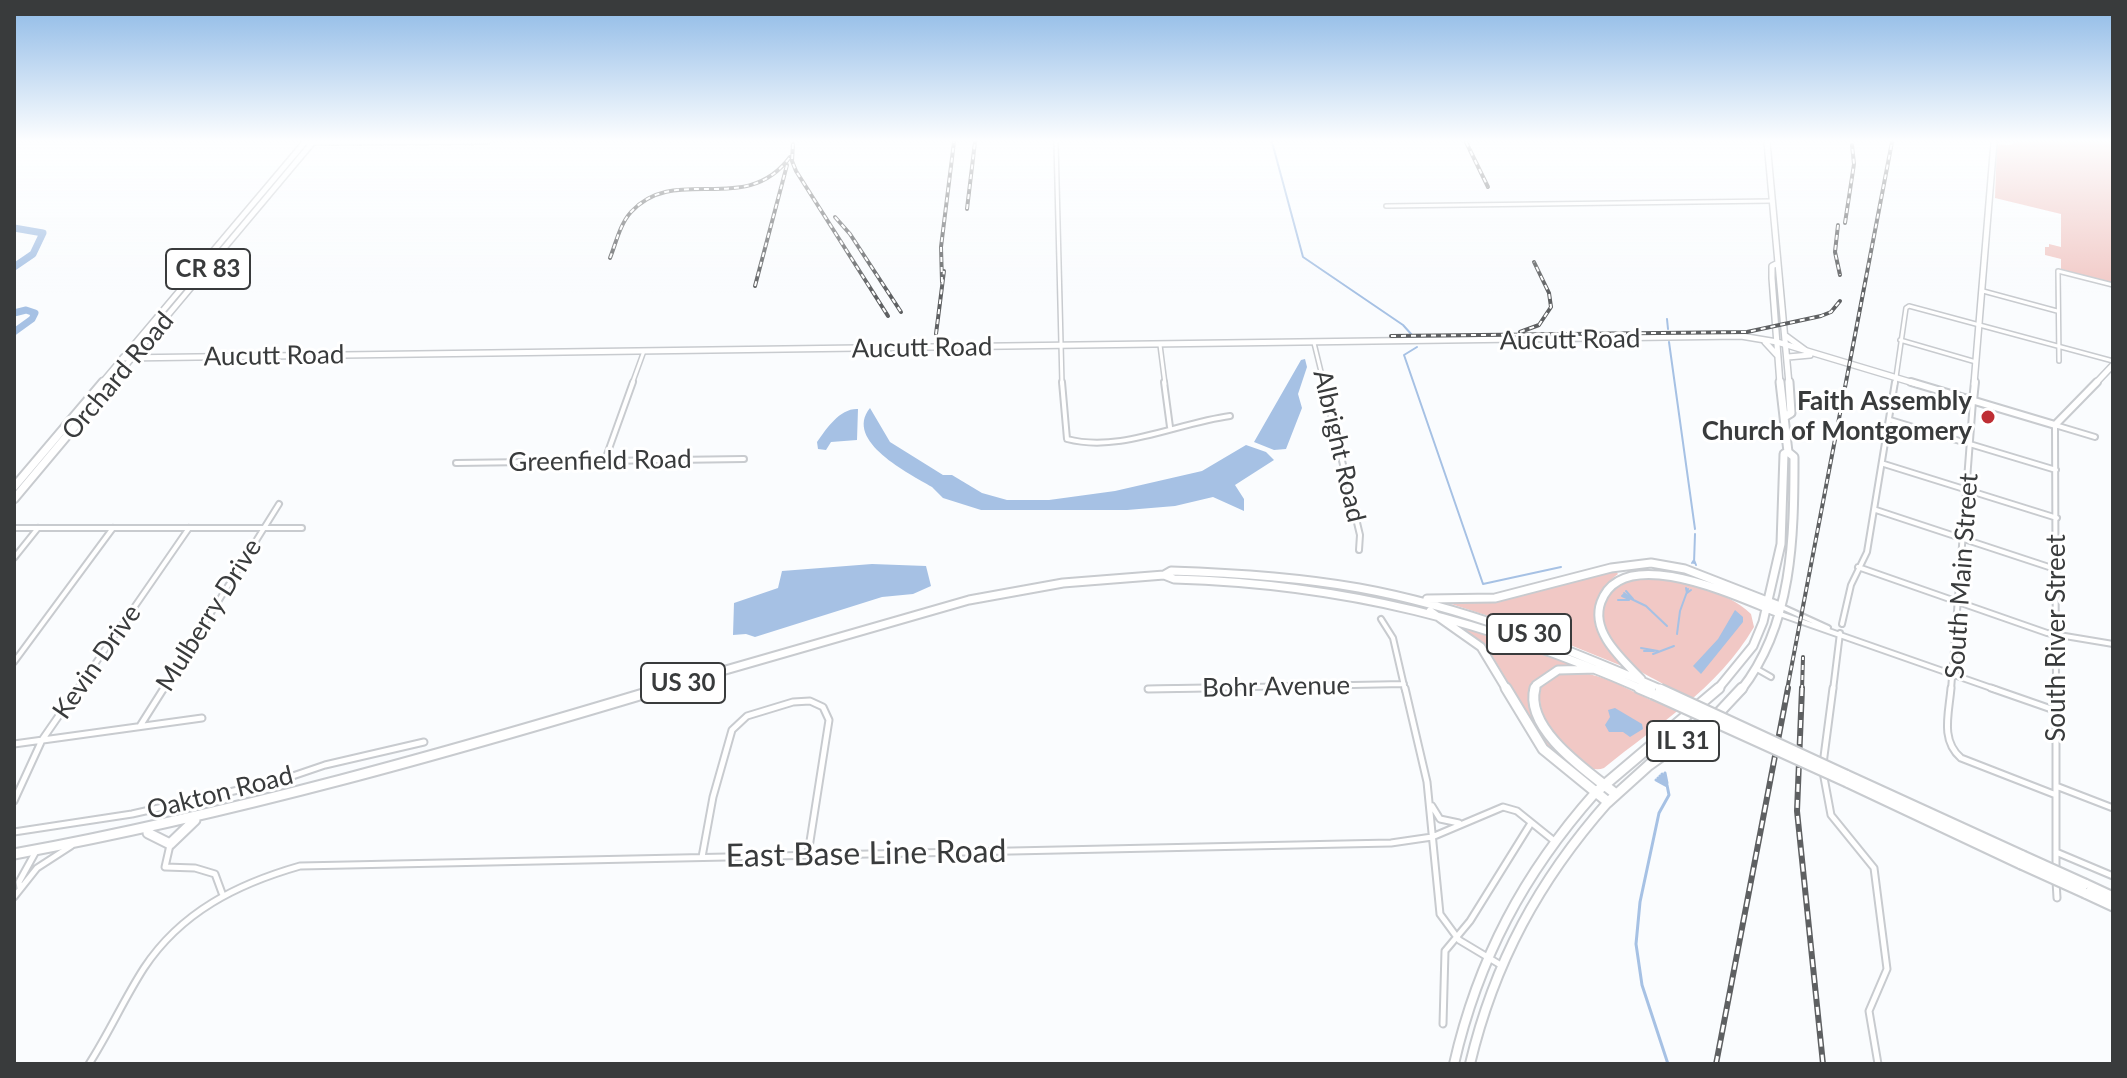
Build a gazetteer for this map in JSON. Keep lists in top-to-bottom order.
{
  "streets": {
    "main road": [
      "CR 83",
      "Orchard Road",
      "US 30",
      "IL 31"
    ],
    "street": [
      "Aucutt Road",
      "Albright Road",
      "Greenfield Road",
      "South Main Street",
      "Mulberry Drive",
      "South River Street",
      "Kevin Drive",
      "Bohr Avenue",
      "Oakton Road",
      "East Base Line Road"
    ]
  },
  "crossings": [
    ["Aucutt Road", "Orchard Road"],
    ["Aucutt Road", "Albright Road"],
    ["South Main Street", "South River Street"]
  ],
  "places": ["Faith Assembly Church of Montgomery"]
}
